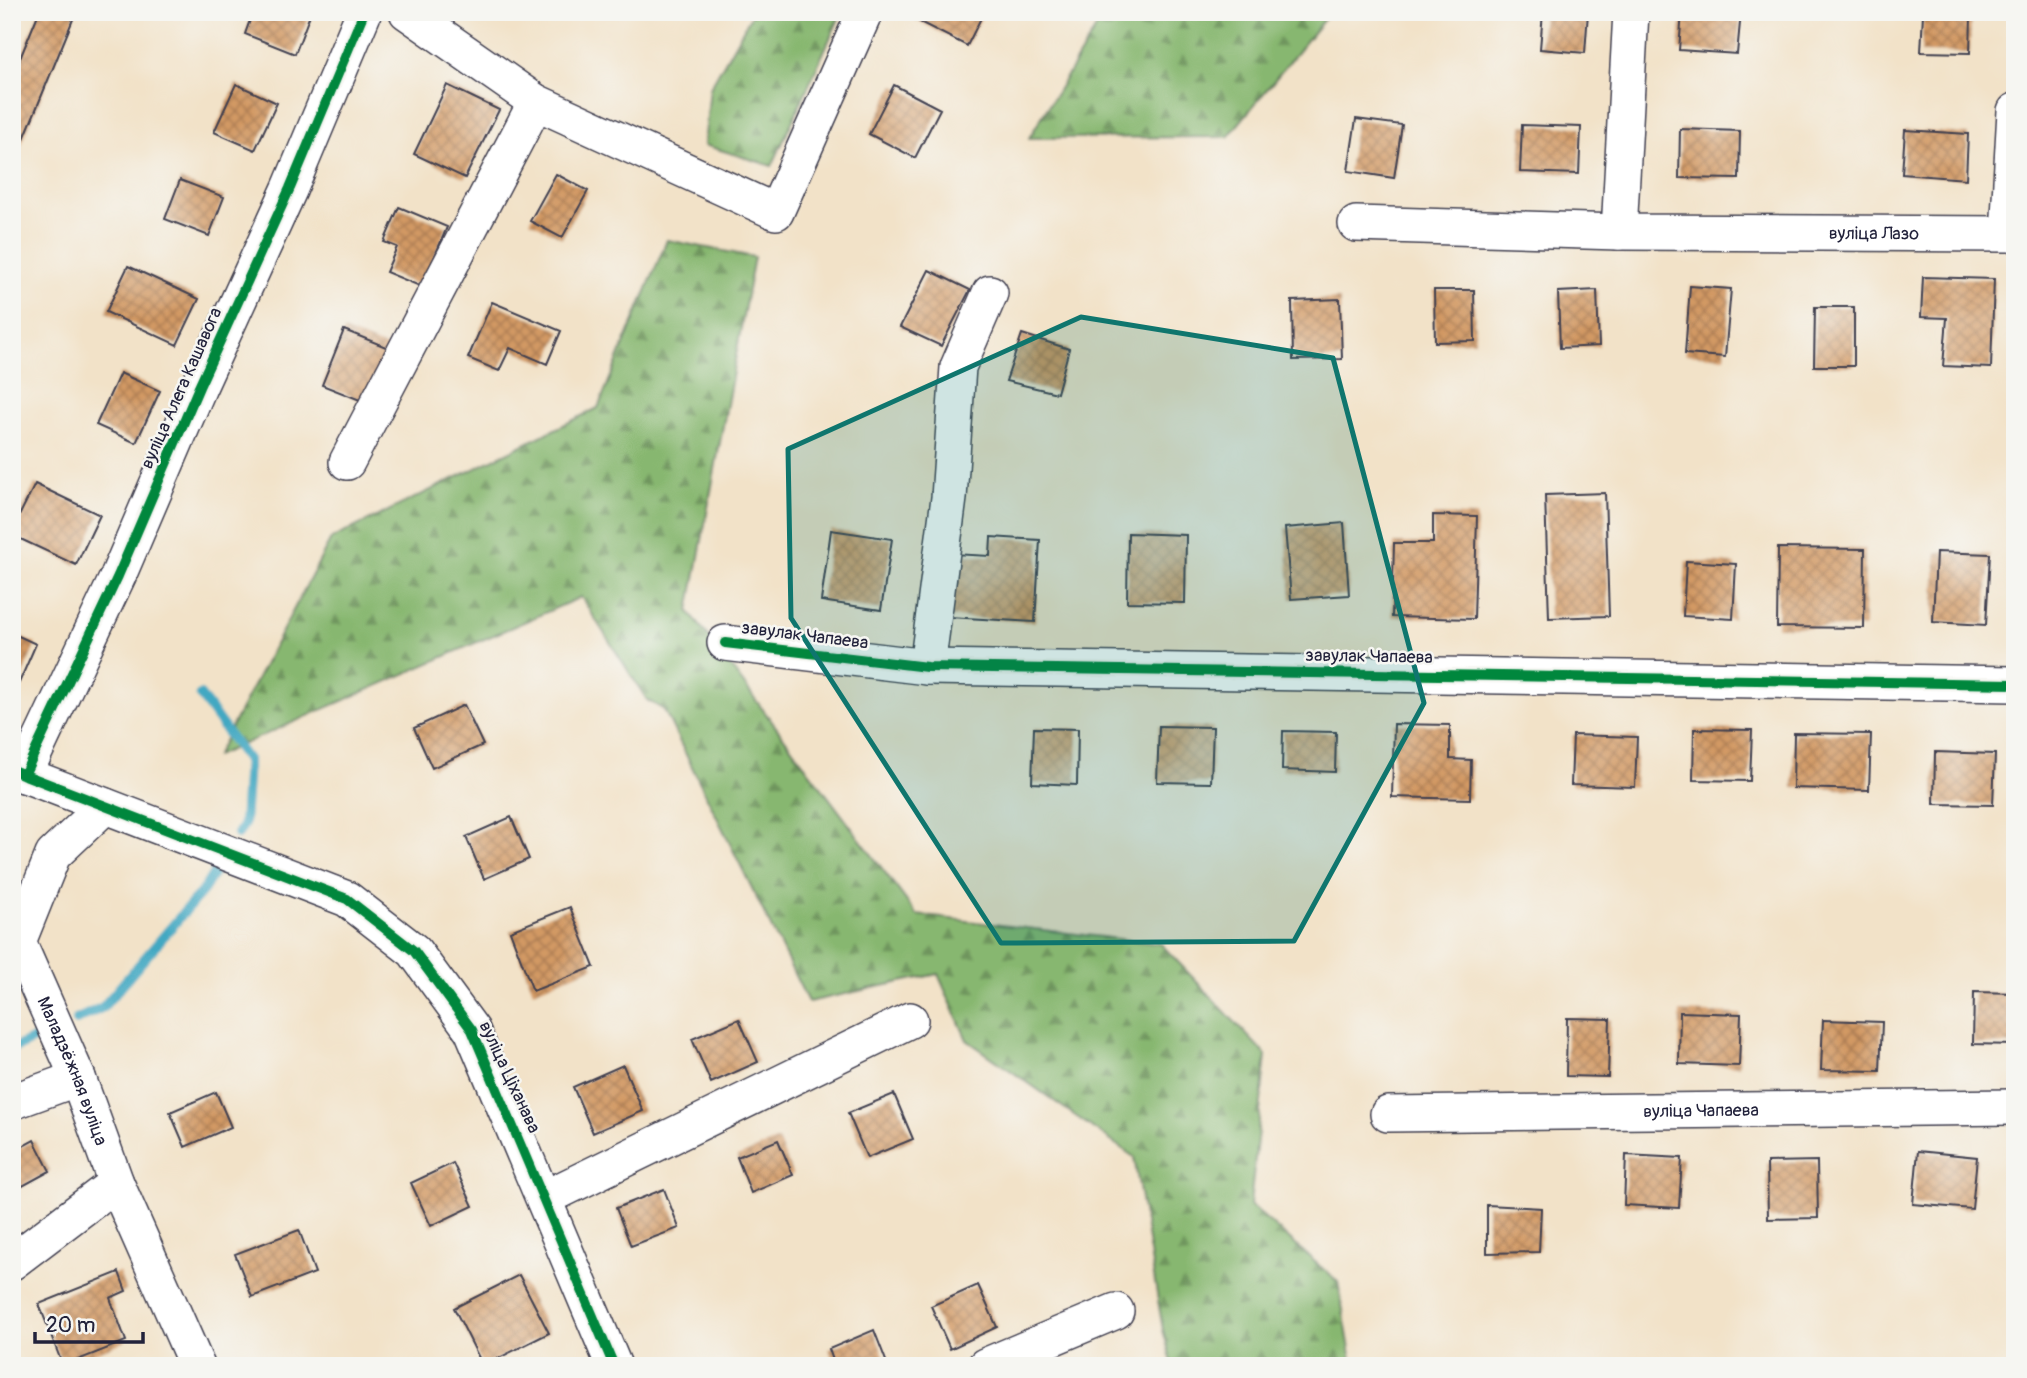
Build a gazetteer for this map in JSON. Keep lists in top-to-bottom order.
{
  "streets": {
    "street": [
      "вуліца Лазо",
      "вуліца Алега Кашавога",
      "завулак Чапаева",
      "Маладзёжная вуліца",
      "вуліца Ціханава",
      "вуліца Чапаева"
    ]
  },
  "crossings": [
    ["вуліца Алега Кашавога", "вуліца Ціханава"]
  ],
  "scale_bar": "20 m"
}
